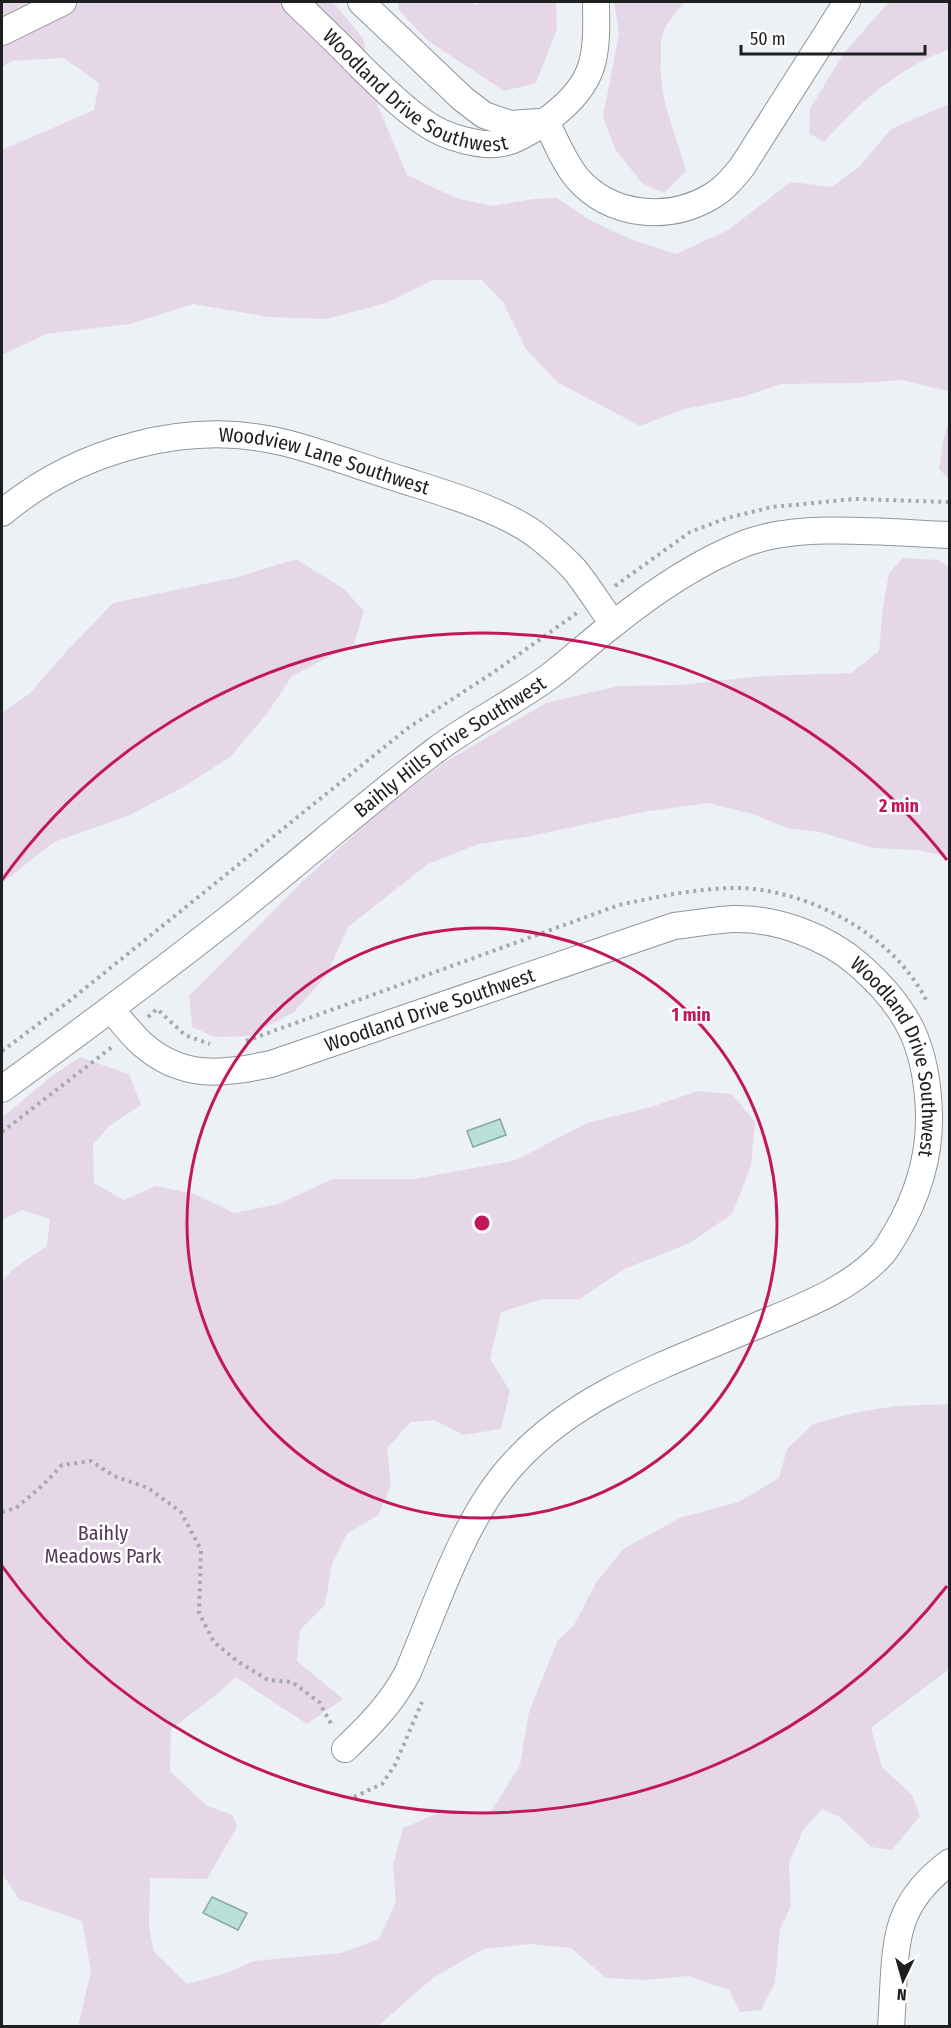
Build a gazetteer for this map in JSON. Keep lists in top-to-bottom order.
{
  "streets": {
    "street": ["Woodland Drive Southwest", "Woodview Lane Southwest", "Baihly Hills Drive Southwest"]
  },
  "crossings": [
    ["Woodland Drive Southwest", "Baihly Hills Drive Southwest"],
    ["Woodview Lane Southwest", "Baihly Hills Drive Southwest"]
  ],
  "parks": ["Baihly Meadows Park"],
  "scale_bar": "50 m",
  "north": "bottom",
  "rings": ["2 min", "1 min"]
}
